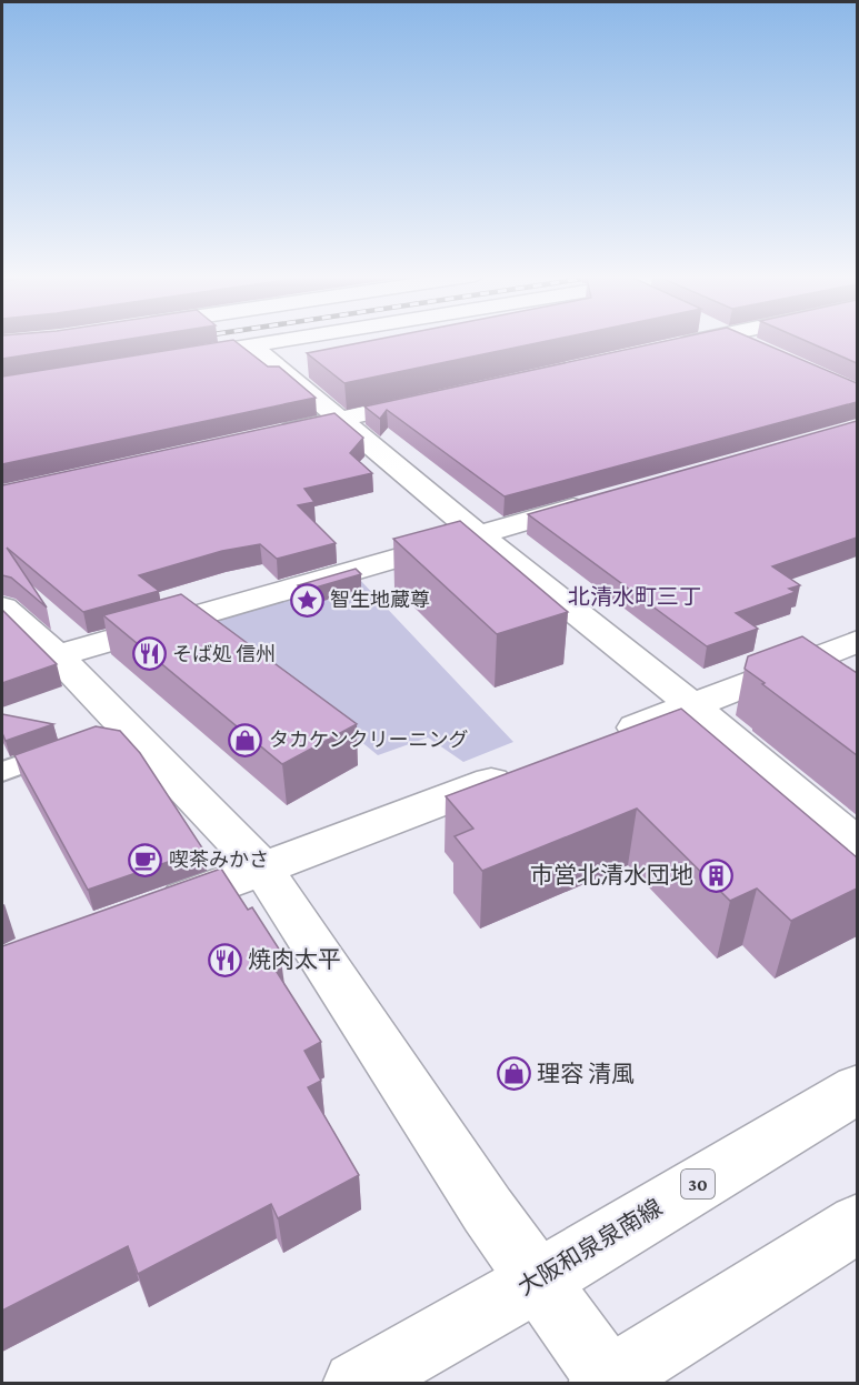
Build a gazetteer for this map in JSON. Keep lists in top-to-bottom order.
{
  "streets": {
    "street": ["30", "大阪和泉泉南線"]
  },
  "districts": ["北清水町三丁"],
  "places": {
    "place": ["智生地蔵尊"],
    "restaurant": ["そば処 信州", "焼肉太平"],
    "shop": ["タカケンクリーニング", "理容 清風"],
    "cafe": ["喫茶みかさ"],
    "building": ["市営北清水団地"]
  }
}
